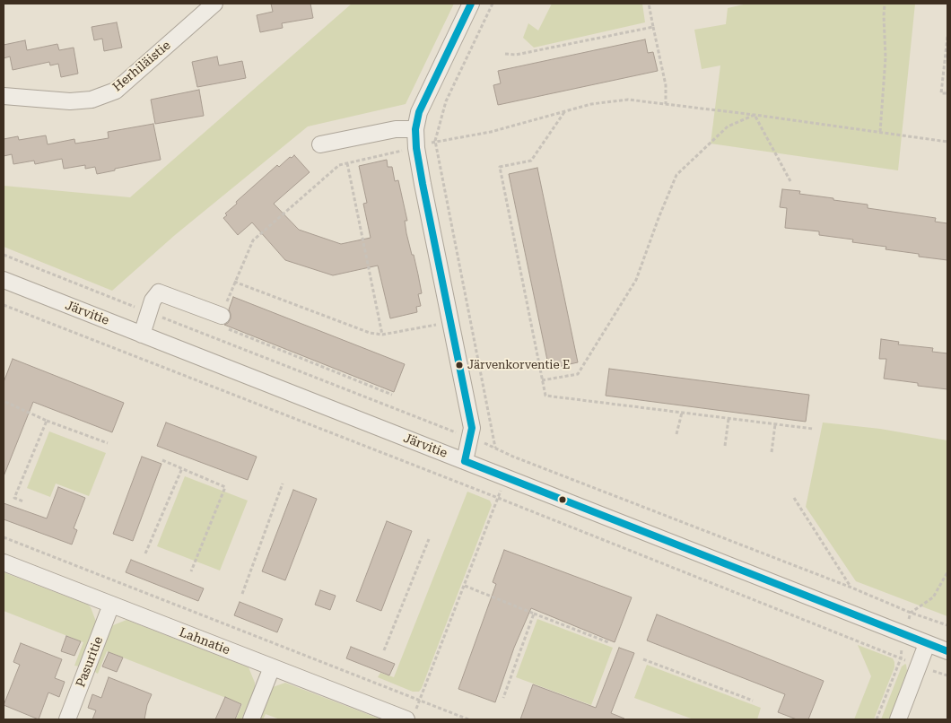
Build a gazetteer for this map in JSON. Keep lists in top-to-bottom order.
{
  "streets": {
    "street": [
      "Herhiläistie",
      "Järvitie",
      "Lahnatie",
      "Pasuritie"
    ]
  },
  "crossings": [
    ["Lahnatie", "Pasuritie"]
  ],
  "places": ["Järvenkorventie E"]
}
